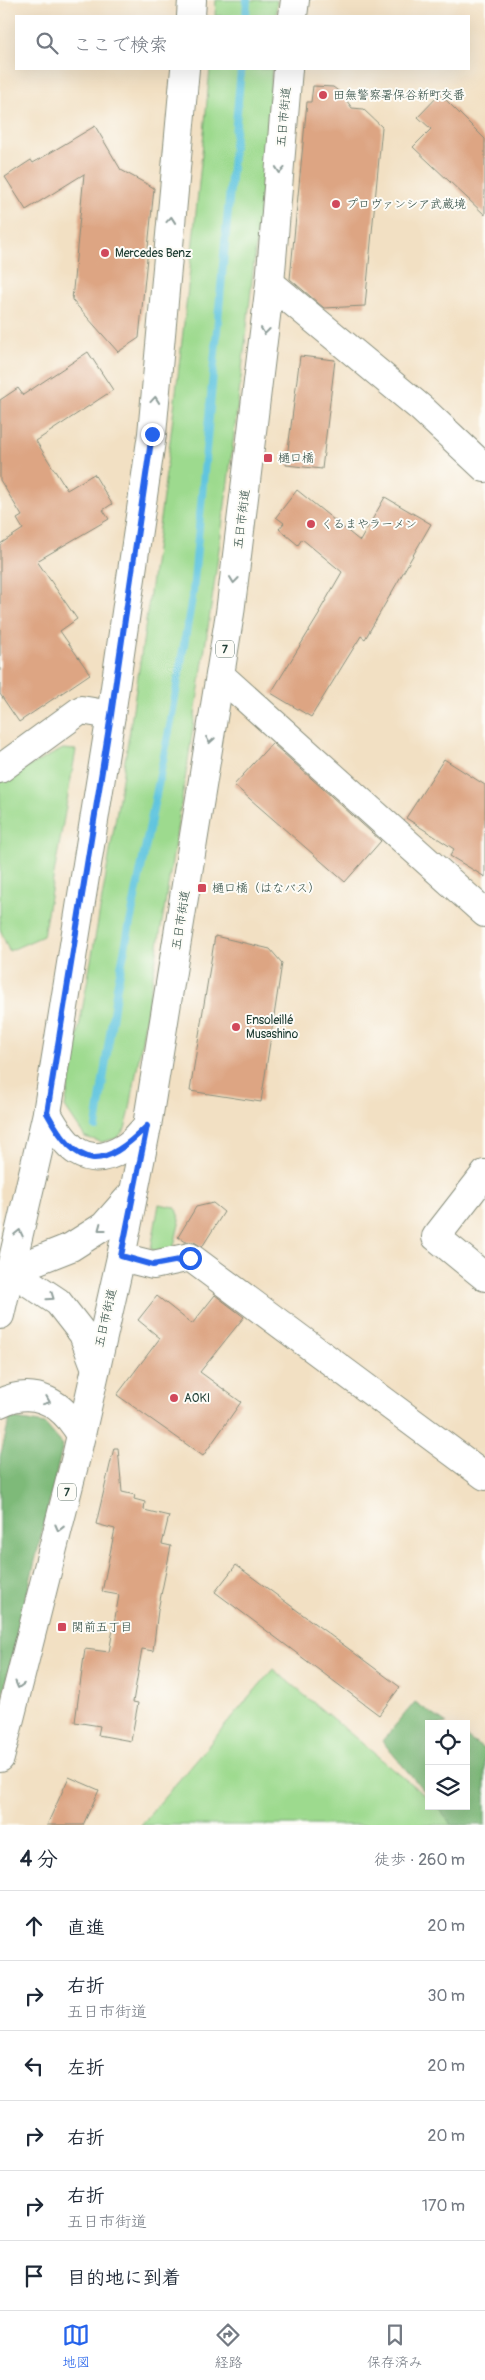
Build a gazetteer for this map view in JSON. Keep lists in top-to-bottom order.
{
  "streets": {
    "main road": ["五日市街道", "7"]
  },
  "places": {
    "other": [
      "田無警察署保谷新町交番",
      "プロヴァンシア武蔵境",
      "Mercedes Benz",
      "くるまやラーメン",
      "Ensoleillé Musashino",
      "AOKI"
    ],
    "transit": ["樋口橋", "樋口橋（はなバス）", "関前五丁目"]
  },
  "page": {
    "search": "ここで検索",
    "heading": ["4 分", "徒歩 · 260 m"],
    "list": [
      ["直進", "20 m"],
      ["右折", "五日市街道", "30 m"],
      ["左折", "20 m"],
      ["右折", "20 m"],
      ["右折", "五日市街道", "170 m"],
      "目的地に到着"
    ],
    "nav": ["地図", "経路", "保存済み"]
  }
}
